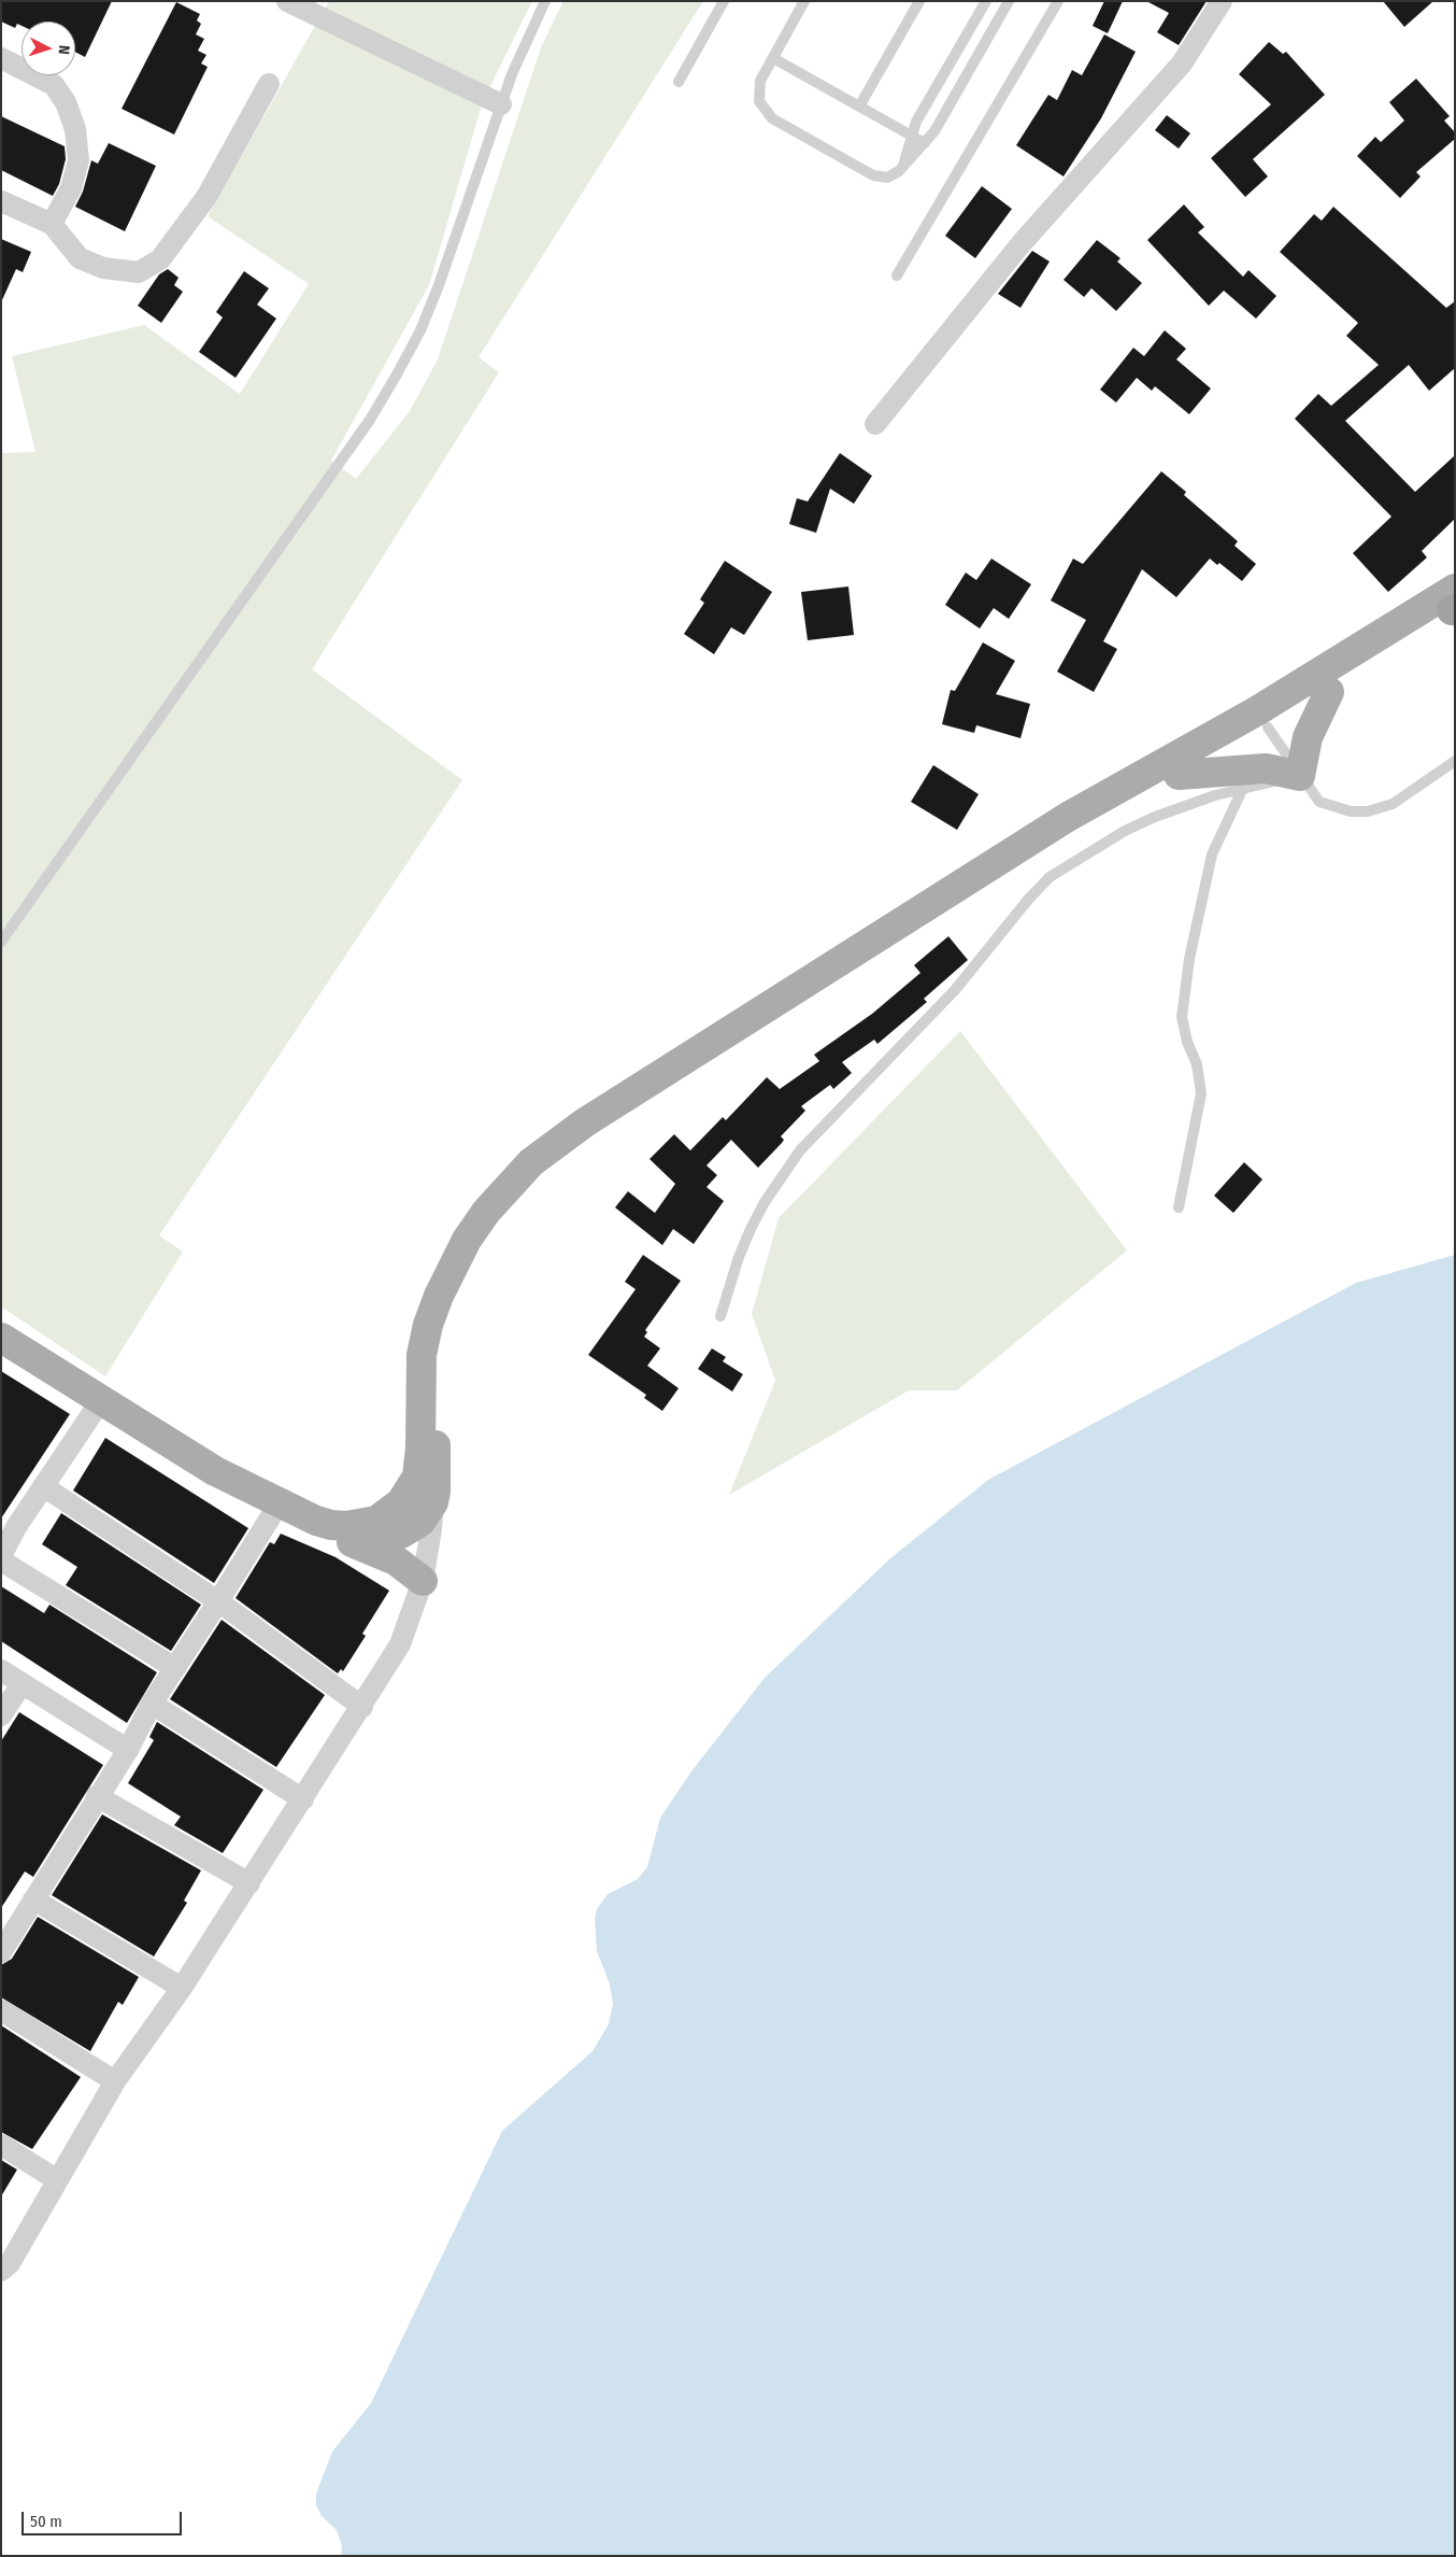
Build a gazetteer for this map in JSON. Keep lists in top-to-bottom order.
{
  "scale_bar": "50 m",
  "north": "right"
}
